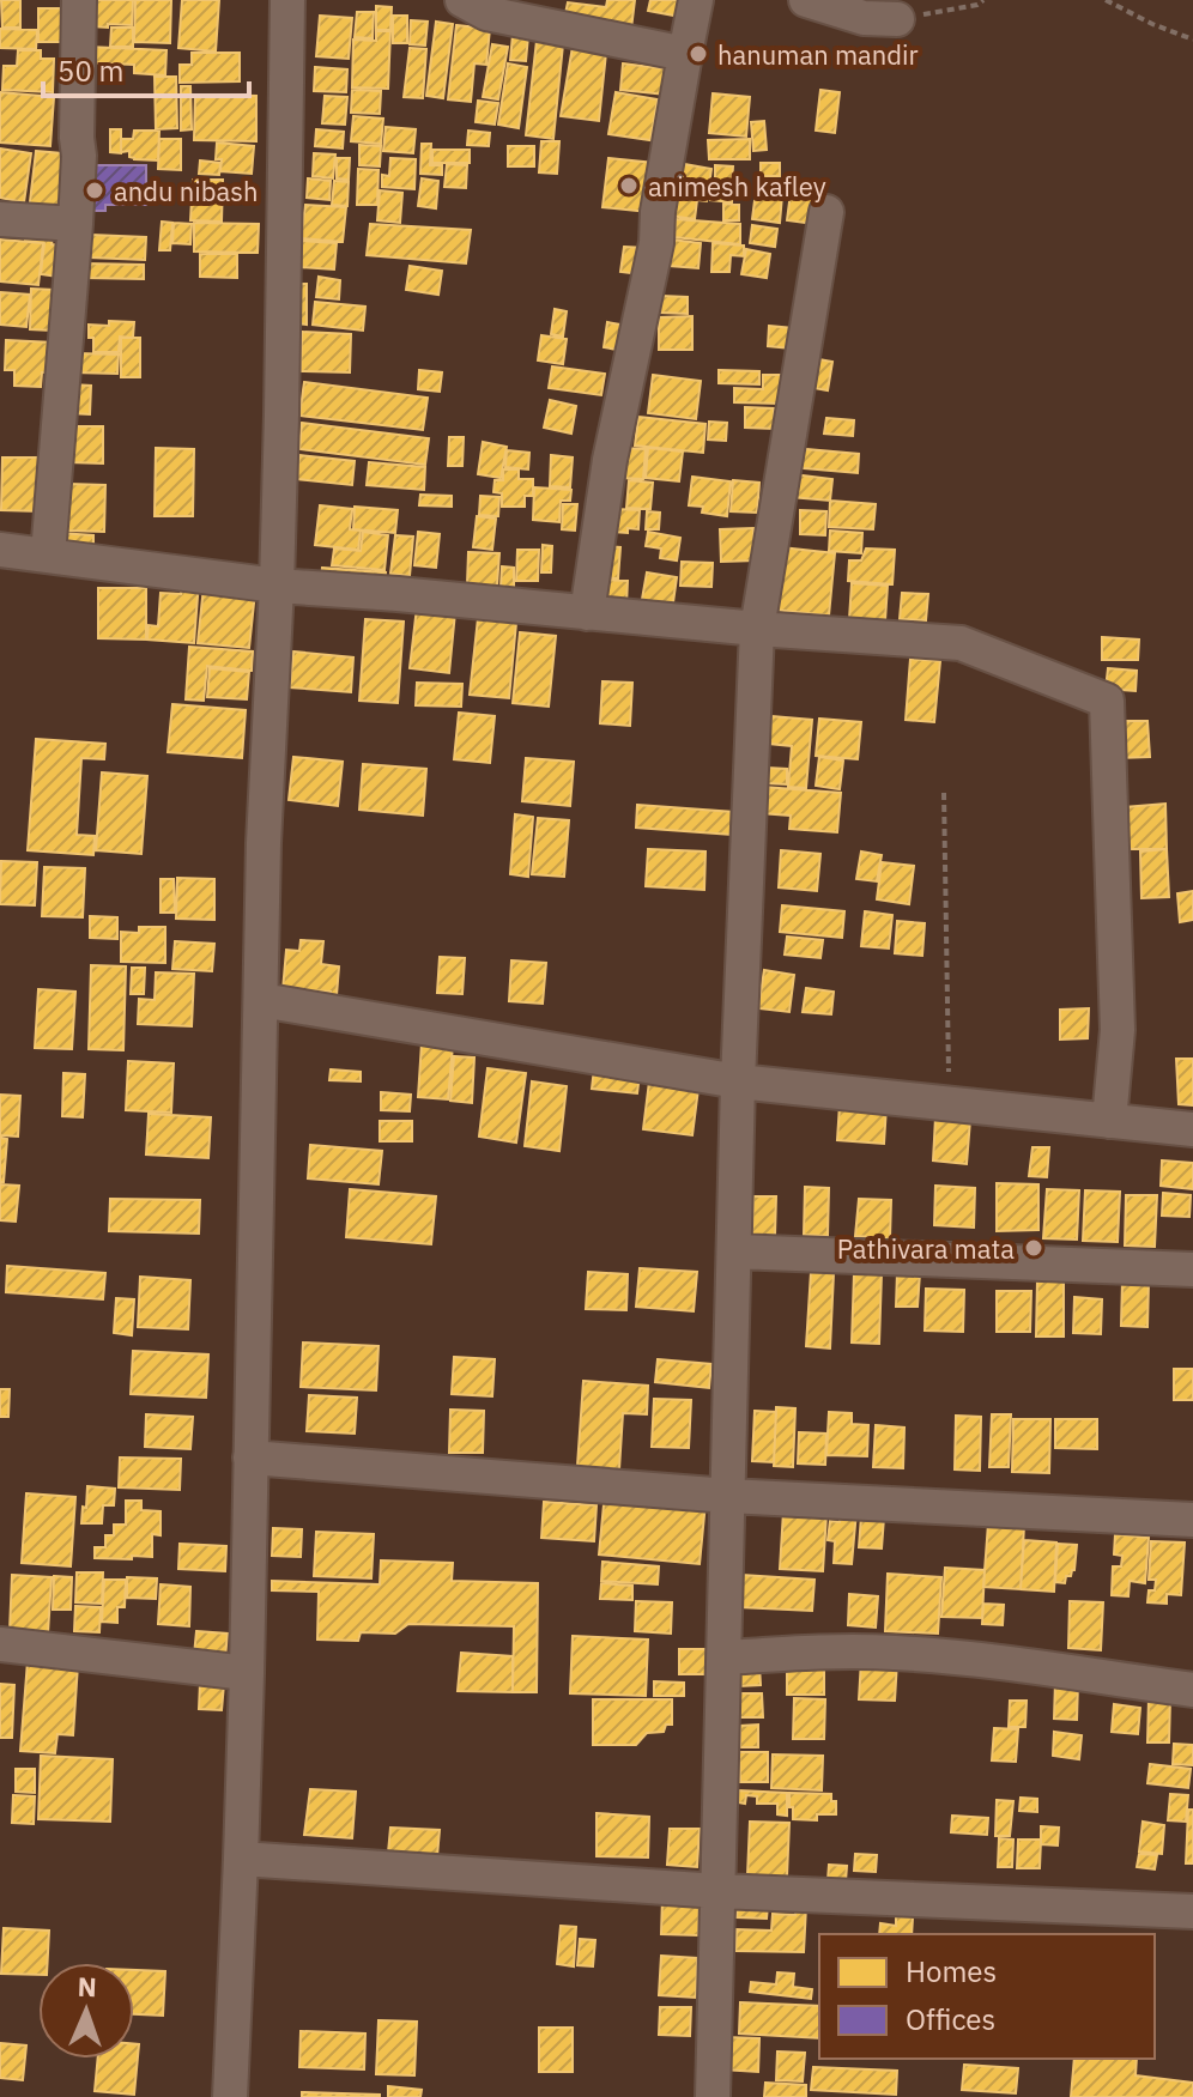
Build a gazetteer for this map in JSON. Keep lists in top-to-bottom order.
{
  "places": [
    "hanuman mandir",
    "animesh kafley",
    "andu nibash",
    "Pathivara mata"
  ],
  "legend": ["Homes", "Offices"],
  "scale_bar": "50 m",
  "north": "top"
}
